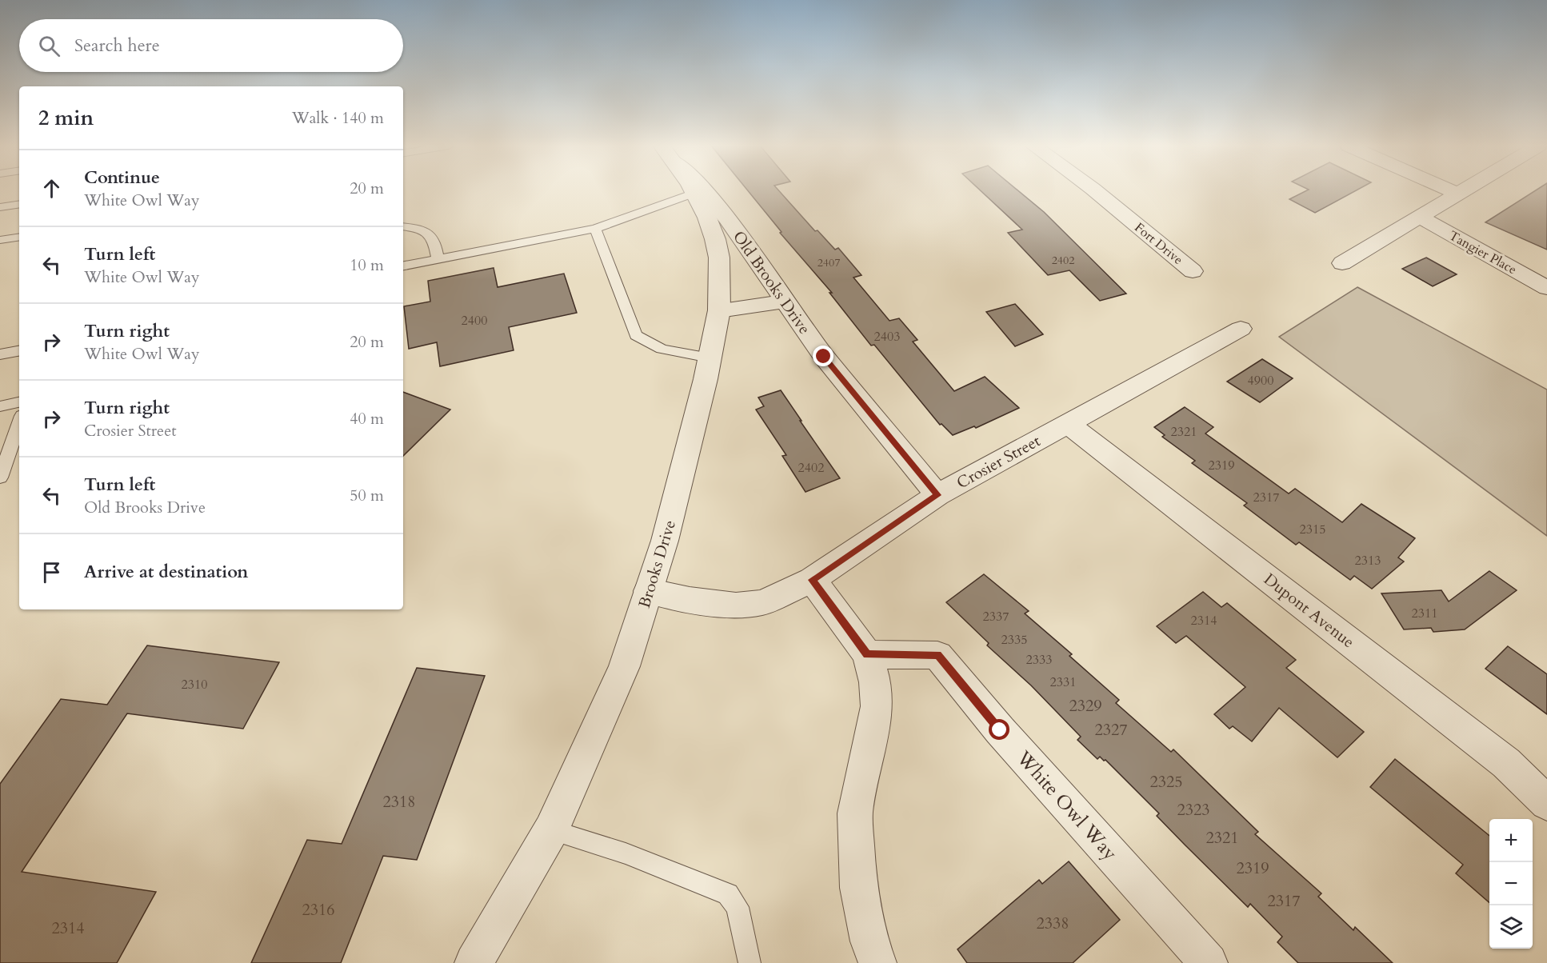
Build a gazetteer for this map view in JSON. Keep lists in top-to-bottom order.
{
  "streets": {
    "street": [
      "Fort Drive",
      "Tangier Place",
      "Old Brooks Drive",
      "Crosier Street",
      "Brooks Drive",
      "Dupont Avenue",
      "White Owl Way"
    ]
  },
  "crossings": [
    ["Old Brooks Drive", "Crosier Street"],
    ["Crosier Street", "Brooks Drive"],
    ["Crosier Street", "Dupont Avenue"]
  ],
  "house_numbers": [
    "2402",
    "2407",
    "2400",
    "2403",
    "4900",
    "2321",
    "2319",
    "2402",
    "2317",
    "2315",
    "2313",
    "2311",
    "2337",
    "2314",
    "2335",
    "2333",
    "2331",
    "2310",
    "2329",
    "2327",
    "2325",
    "2318",
    "2323",
    "2321",
    "2319",
    "2317",
    "2316",
    "2338",
    "2314"
  ],
  "page": {
    "search": "Search here",
    "heading": ["2 min", "Walk · 140 m"],
    "list": [
      ["Continue", "White Owl Way", "20 m"],
      ["Turn left", "White Owl Way", "10 m"],
      ["Turn right", "White Owl Way", "20 m"],
      ["Turn right", "Crosier Street", "40 m"],
      ["Turn left", "Old Brooks Drive", "50 m"],
      "Arrive at destination"
    ],
    "map_buttons": ["+", "−"]
  }
}
